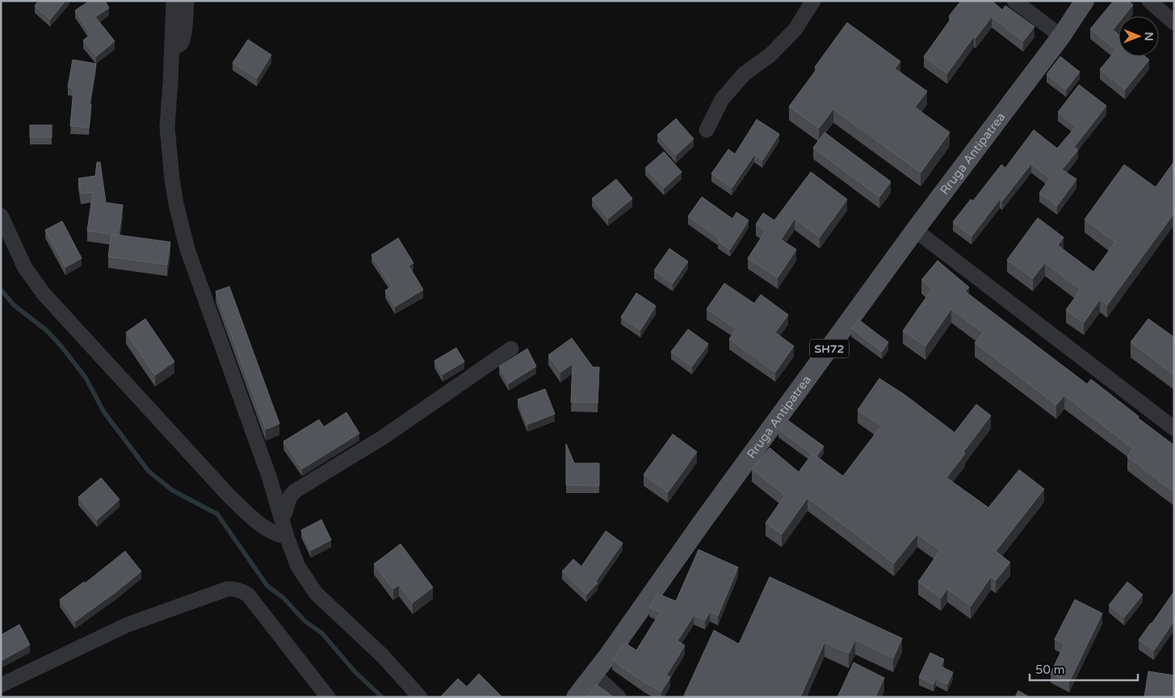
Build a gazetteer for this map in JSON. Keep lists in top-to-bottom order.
{
  "streets": {
    "main road": ["Rruga Antipatrea", "SH72"]
  },
  "scale_bar": "50 m",
  "north": "right"
}
